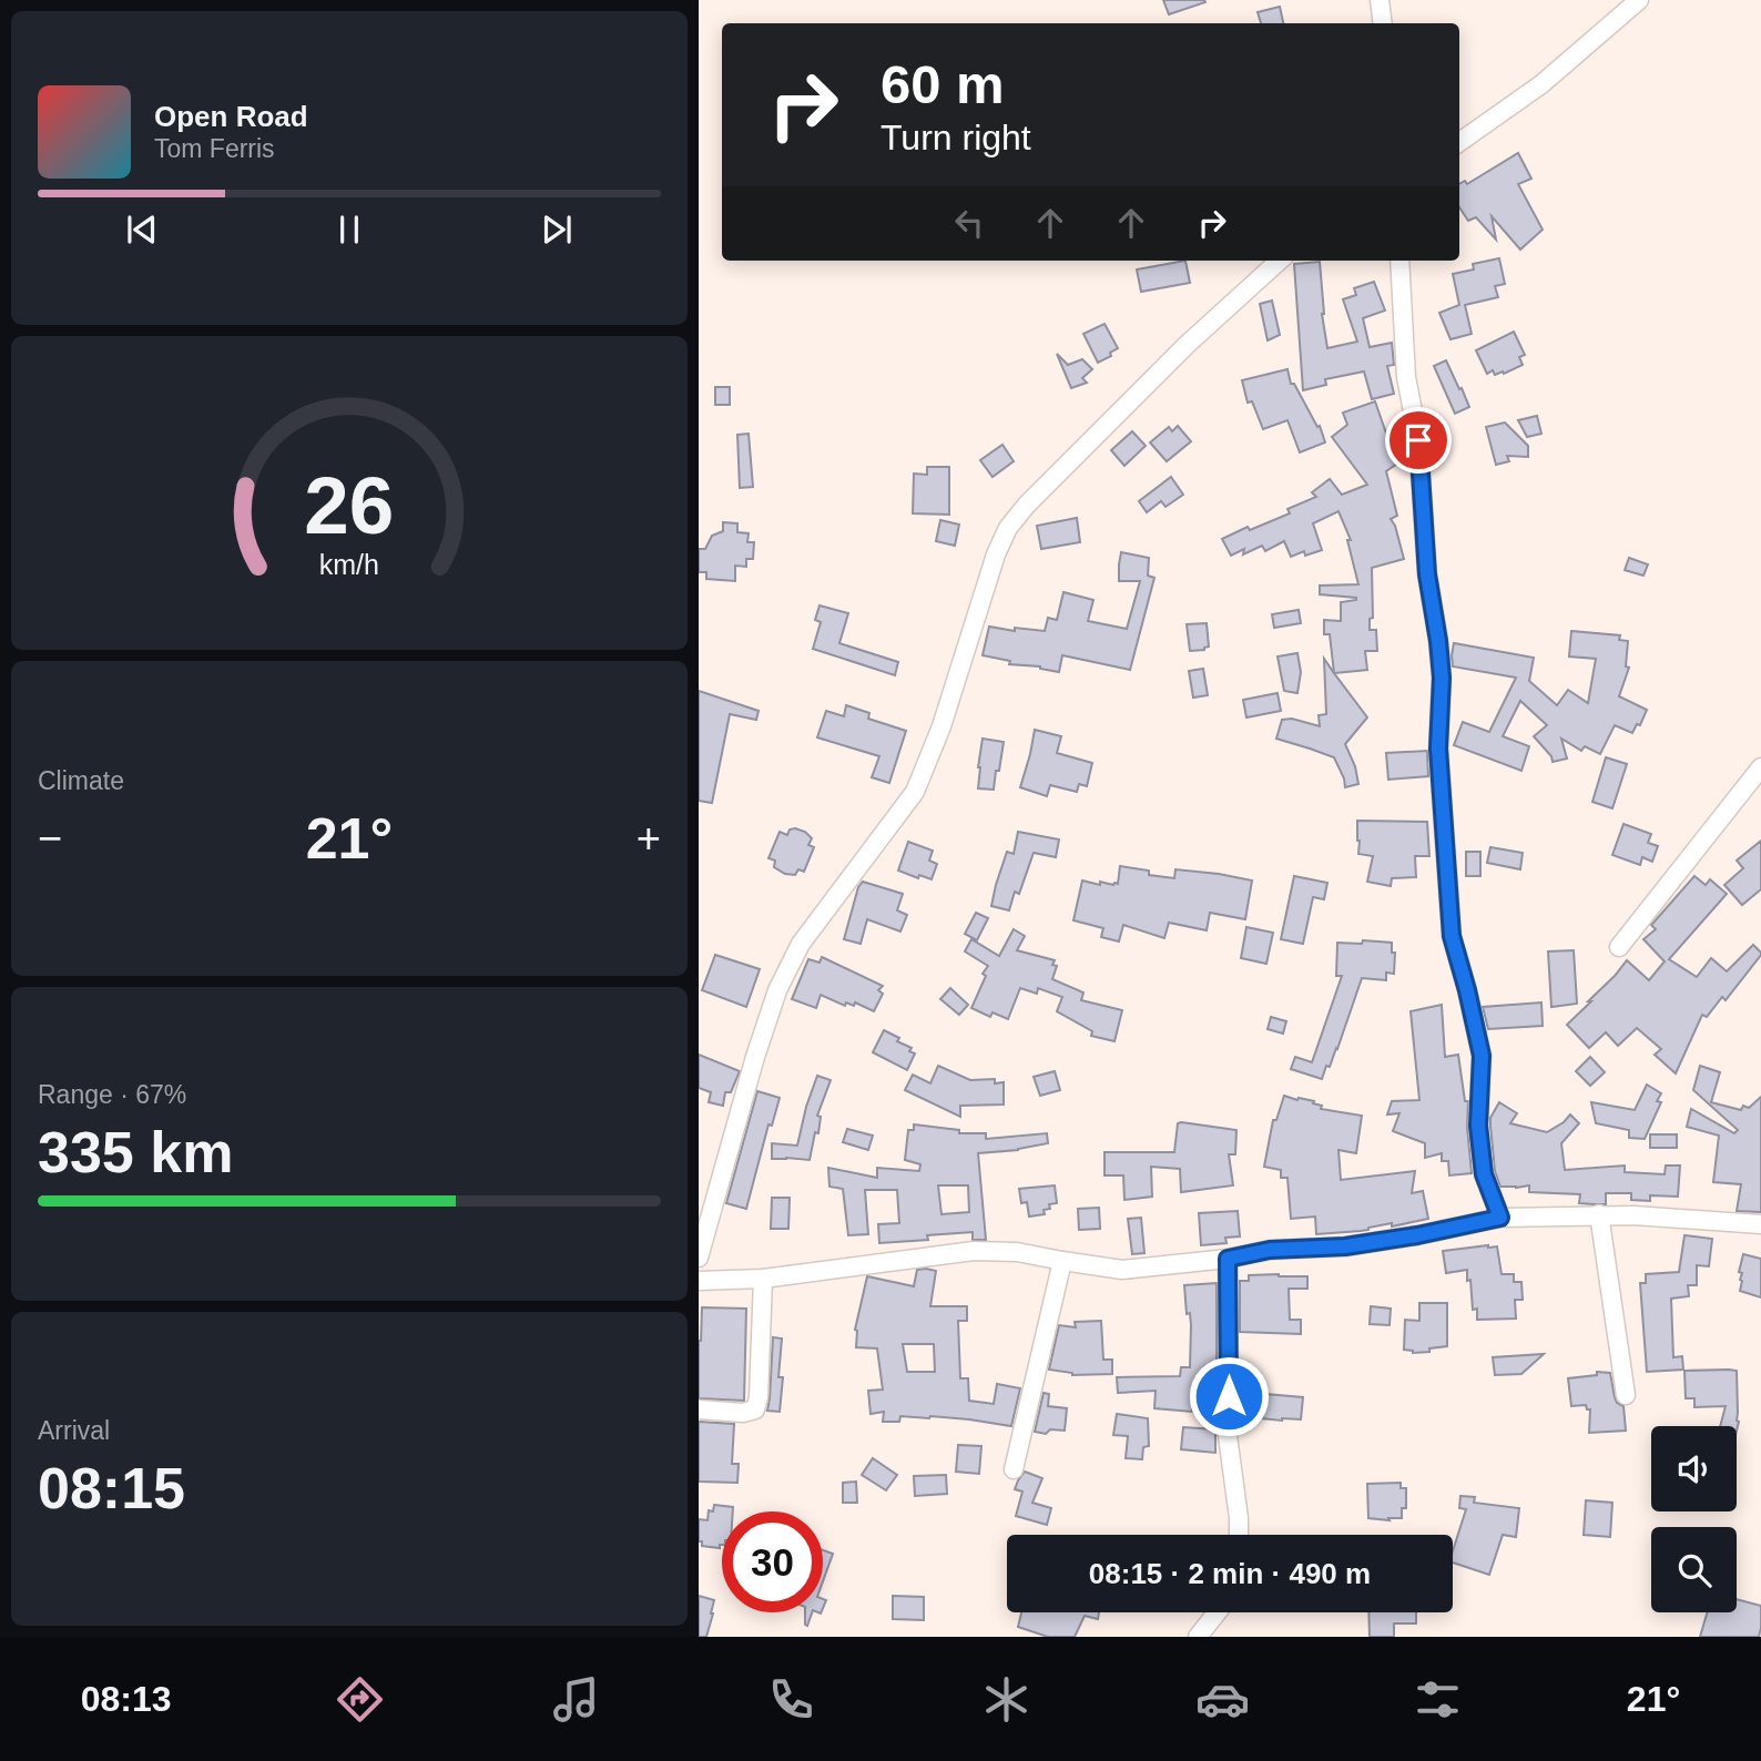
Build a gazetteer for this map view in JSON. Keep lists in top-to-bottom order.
{
  "page": {
    "turn": ["60 m", "Turn right"],
    "song": ["Open Road", "Tom Ferris"],
    "tile": [
      "Climate",
      ["Range · 67%", "335 km"],
      ["Arrival", "08:15"]
    ],
    "heat": ["−", "21°", "+"],
    "limit": "30",
    "trip": "08:15 · 2 min · 490 m",
    "tabs": ["08:13", "21°"],
    "gauge": ["26", "km/h"]
  }
}
